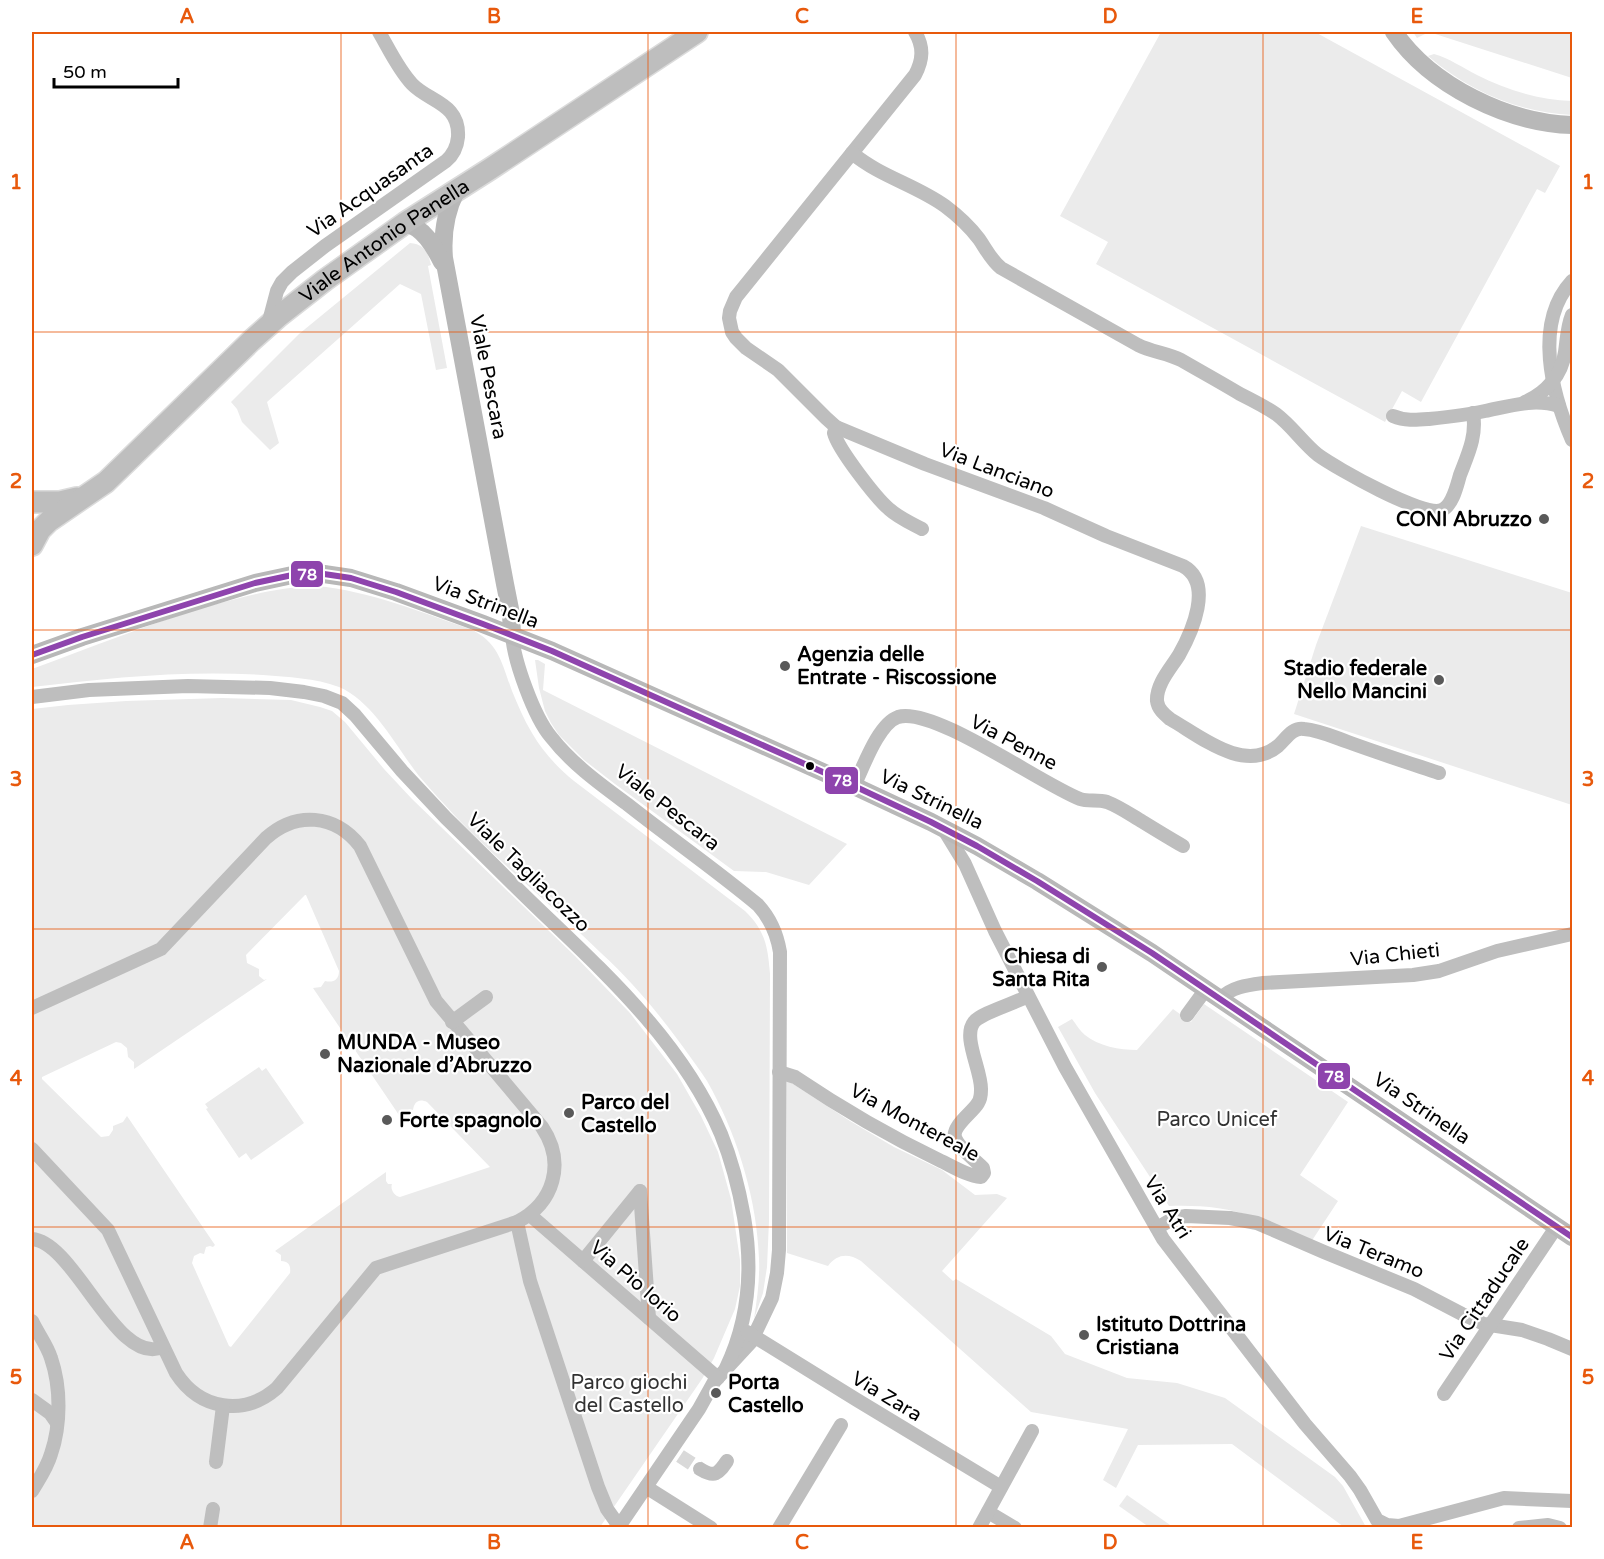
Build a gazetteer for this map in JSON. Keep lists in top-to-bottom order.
{
  "streets": {
    "main road": ["Viale Antonio Panella", "Viale Pescara", "Via Strinella"],
    "street": [
      "Via Acquasanta",
      "Via Lanciano",
      "Via Penne",
      "Viale Tagliacozzo",
      "Via Chieti",
      "Via Montereale",
      "Via Atri",
      "Via Teramo",
      "Via Pio Iorio",
      "Via Cittaducale",
      "Via Zara"
    ]
  },
  "crossings": [
    ["Via Acquasanta", "Viale Antonio Panella"],
    ["Viale Antonio Panella", "Viale Pescara"],
    ["Viale Pescara", "Via Strinella"],
    ["Viale Pescara", "Viale Tagliacozzo"],
    ["Viale Pescara", "Via Montereale"],
    ["Viale Pescara", "Via Pio Iorio"],
    ["Viale Pescara", "Via Zara"],
    ["Via Strinella", "Via Penne"],
    ["Via Strinella", "Via Chieti"],
    ["Via Strinella", "Via Atri"],
    ["Via Strinella", "Via Cittaducale"],
    ["Viale Tagliacozzo", "Via Pio Iorio"],
    ["Viale Tagliacozzo", "Via Zara"],
    ["Via Montereale", "Via Atri"],
    ["Via Atri", "Via Teramo"],
    ["Via Teramo", "Via Cittaducale"]
  ],
  "parks": ["Parco Unicef", "Parco giochi del Castello"],
  "places": [
    "CONI Abruzzo",
    "Agenzia delle Entrate - Riscossione",
    "Stadio federale Nello Mancini",
    "Chiesa di Santa Rita",
    "MUNDA - Museo Nazionale d’Abruzzo",
    "Parco del Castello",
    "Forte spagnolo",
    "Istituto Dottrina Cristiana",
    "Porta Castello"
  ],
  "lines": ["transit line 78"],
  "scale_bar": "50 m",
  "grid": {
    "columns": [
      "A",
      "B",
      "C",
      "D",
      "E"
    ],
    "rows": [
      "1",
      "2",
      "3",
      "4",
      "5"
    ]
  }
}
